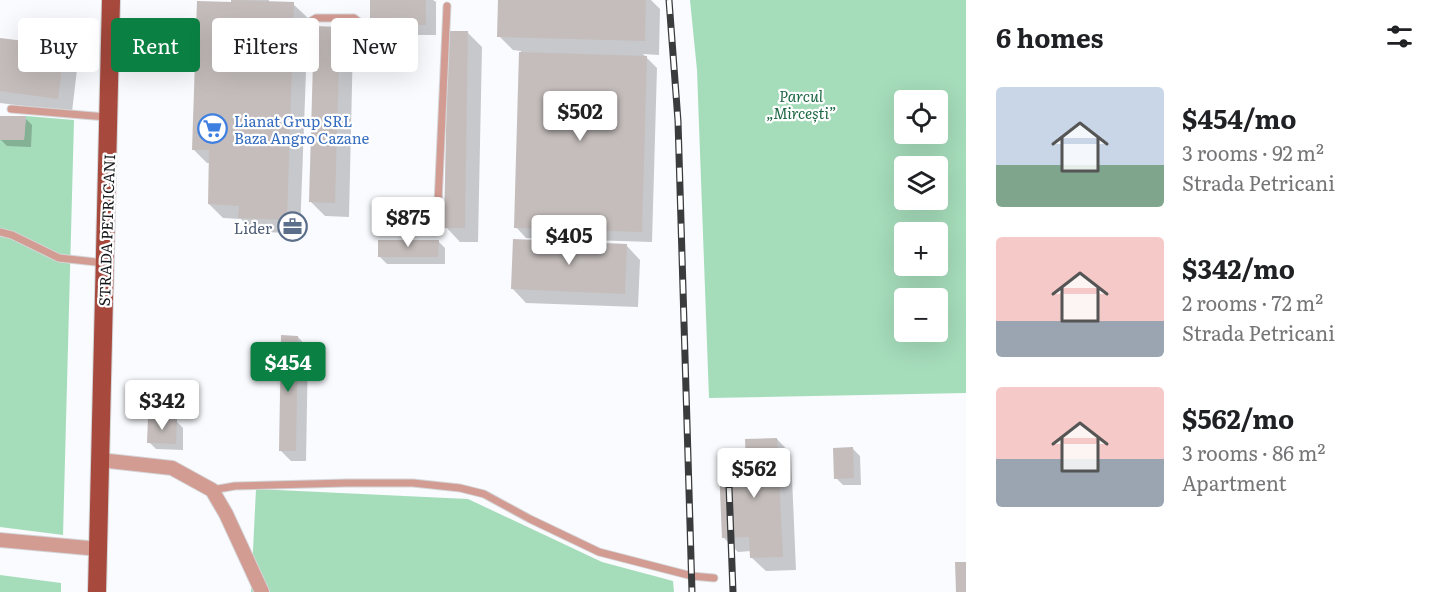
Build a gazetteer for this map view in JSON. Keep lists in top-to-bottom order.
{
  "streets": {
    "main road": ["STRADA PETRICANI"]
  },
  "parks": ["Parcul „Mircești”"],
  "places": {
    "supermarket": ["Lianat Grup SRL Baza Angro Cazane"],
    "office": ["Lider"]
  },
  "page": {
    "heading": "6 homes",
    "chip": [
      "Buy",
      "Rent",
      "Filters",
      "New"
    ],
    "list": [
      {
        "name": "$454/mo",
        "note": "3 rooms · 92 m² · Strada Petricani"
      },
      {
        "name": "$342/mo",
        "note": "2 rooms · 72 m² · Strada Petricani"
      },
      {
        "name": "$562/mo",
        "note": "3 rooms · 86 m² · Apartment"
      }
    ],
    "map_buttons": ["+", "−"],
    "price": [
      "$502",
      "$875",
      "$405",
      "$454",
      "$342",
      "$562"
    ]
  }
}
